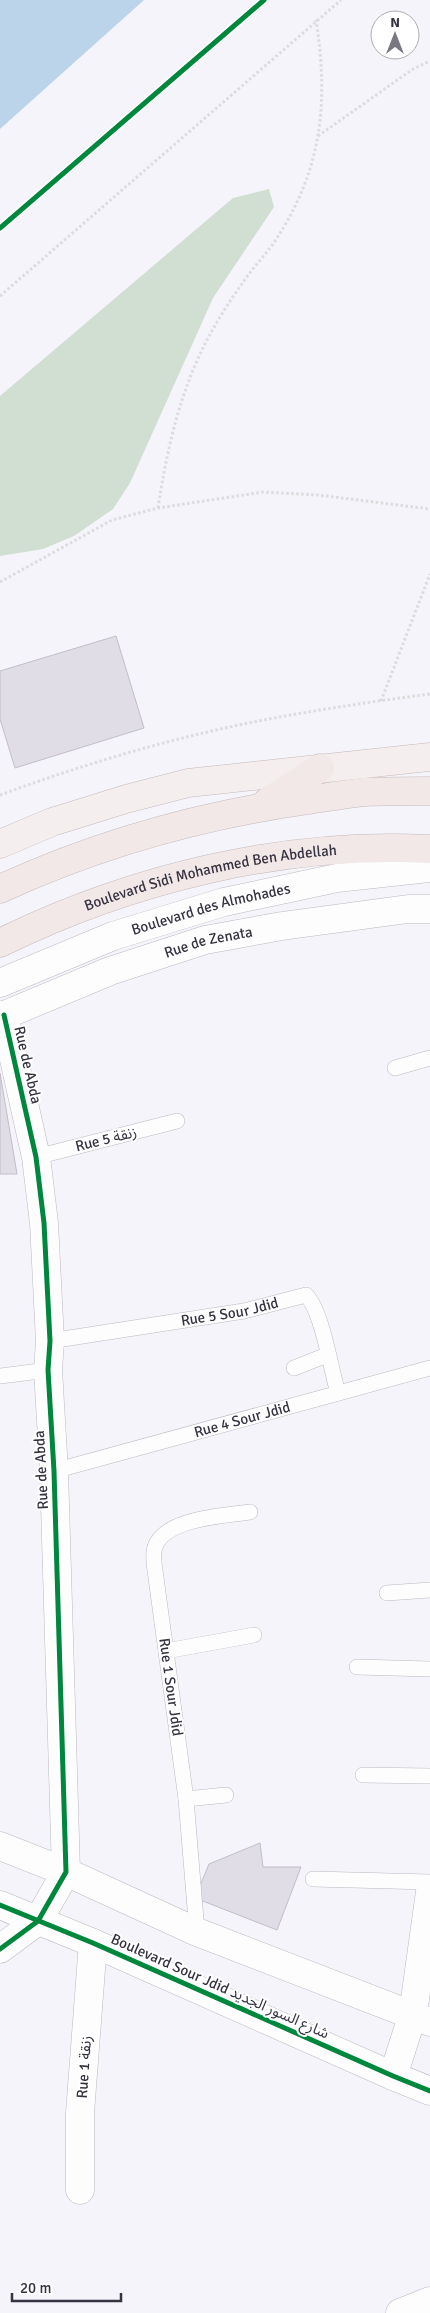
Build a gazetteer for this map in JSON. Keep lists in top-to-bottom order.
{
  "streets": {
    "highway": ["Boulevard Sidi Mohammed Ben Abdellah"],
    "street": [
      "Boulevard des Almohades",
      "Rue de Zenata",
      "Rue de Abda",
      "Boulevard Sour Jdid شارع السور الجديد",
      "Rue 1 زنقة"
    ],
    "lane": [
      "Rue 5 زنقة",
      "Rue 5 Sour Jdid",
      "Rue 4 Sour Jdid",
      "Rue 1 Sour Jdid"
    ]
  },
  "crossings": [
    ["Rue de Zenata", "Rue de Abda"],
    ["Rue de Abda", "Rue 5 زنقة"],
    ["Rue de Abda", "Rue 5 Sour Jdid"],
    ["Rue de Abda", "Rue 4 Sour Jdid"],
    ["Rue 5 Sour Jdid", "Rue 4 Sour Jdid"],
    ["Boulevard Sour Jdid شارع السور الجديد", "Rue 1 زنقة"]
  ],
  "scale_bar": "20 m",
  "north": "top"
}
